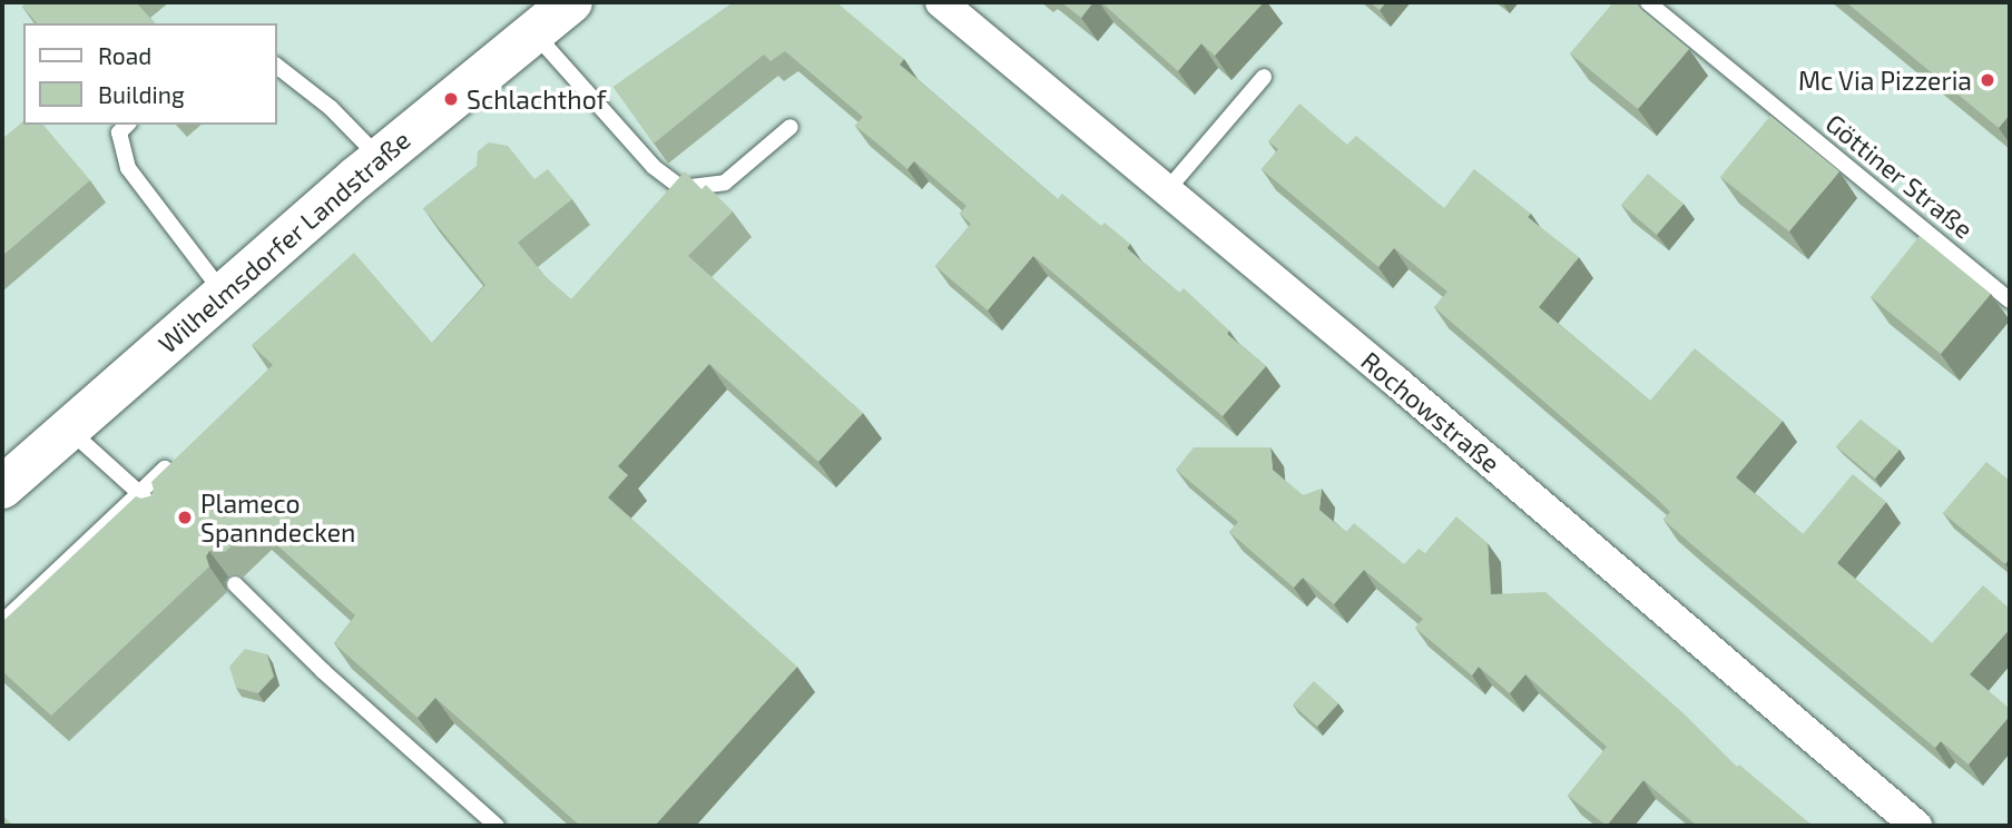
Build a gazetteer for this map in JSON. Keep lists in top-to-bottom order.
{
  "streets": {
    "main road": ["Wilhelmsdorfer Landstraße"],
    "street": ["Rochowstraße"],
    "lane": ["Göttiner Straße"]
  },
  "places": ["Mc Via Pizzeria", "Schlachthof", "Plameco Spanndecken"],
  "legend": ["Road", "Building"]
}
